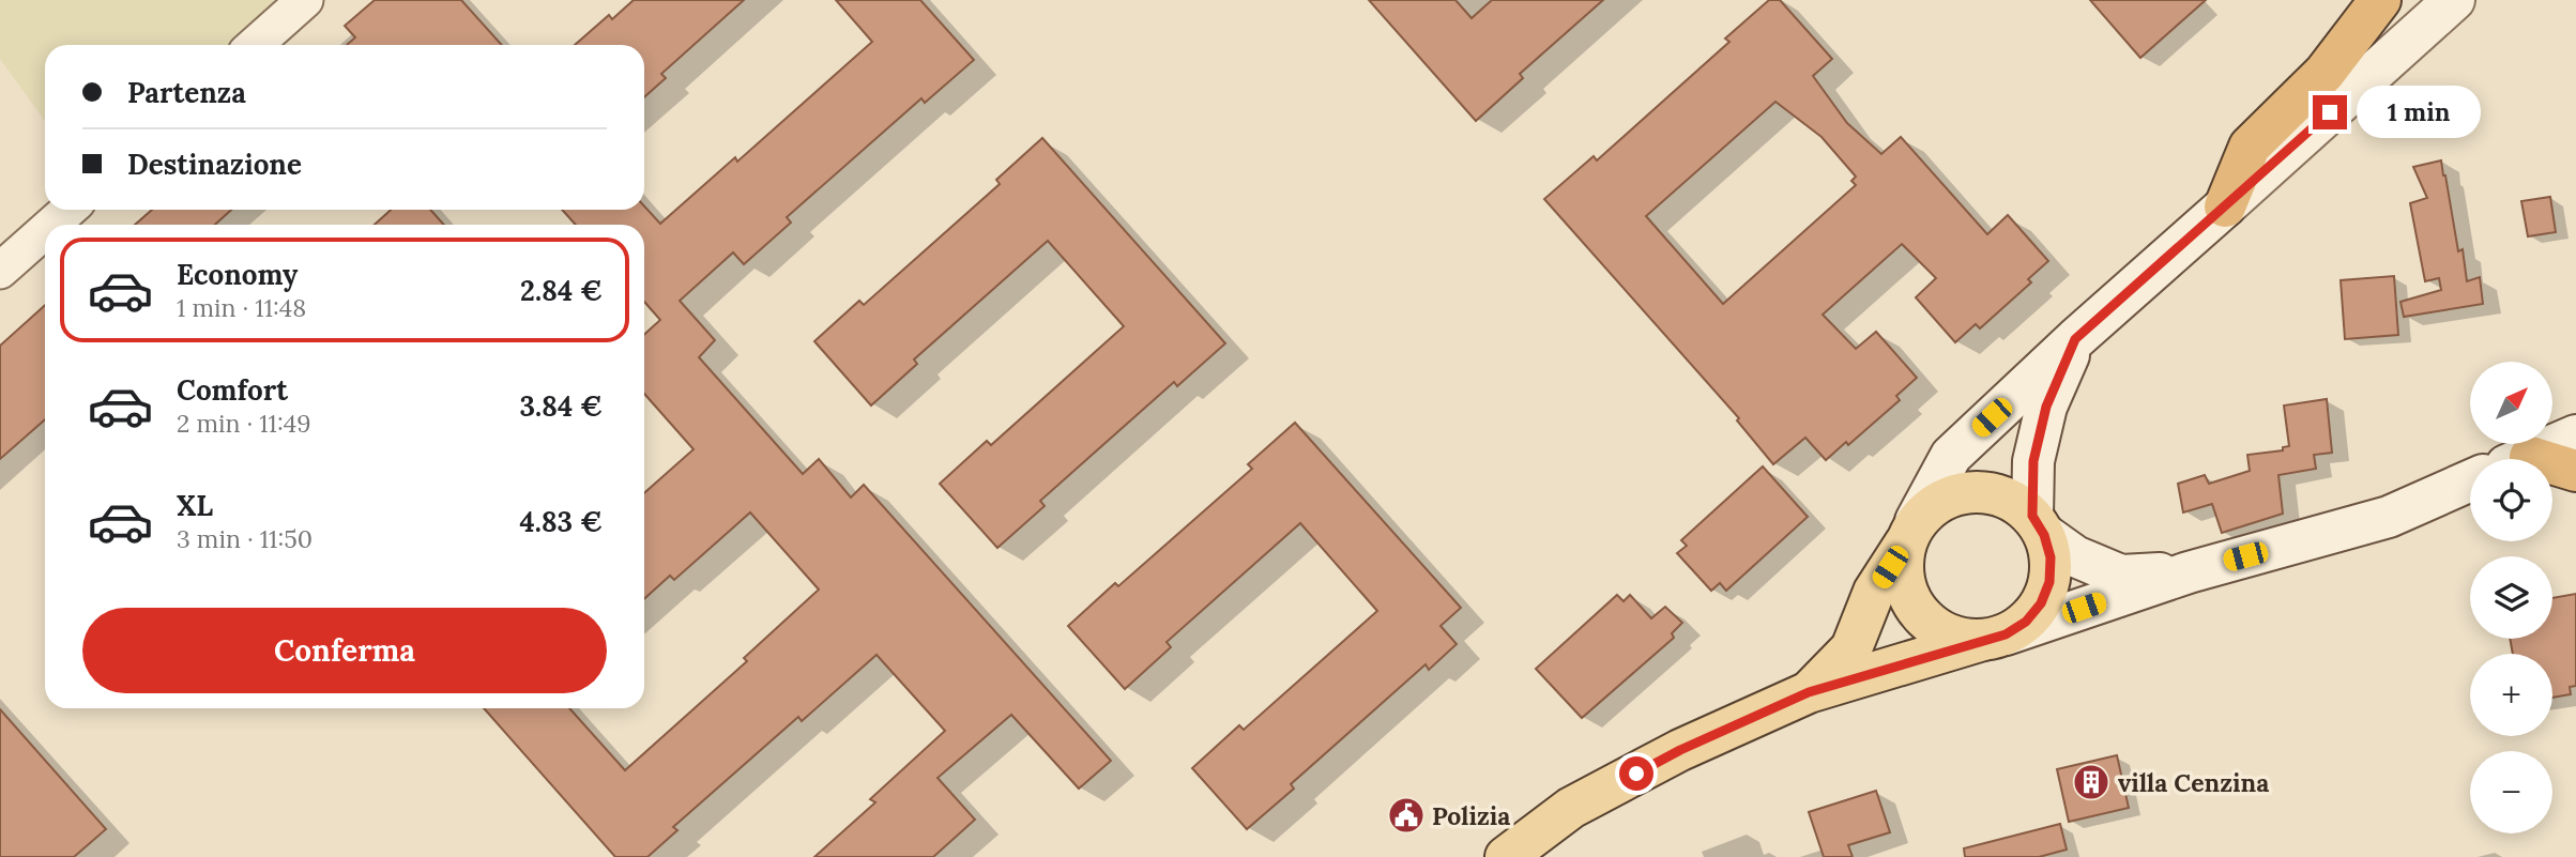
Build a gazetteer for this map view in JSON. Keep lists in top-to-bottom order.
{
  "places": {
    "building": ["villa Cenzina"],
    "public building": ["Polizia"]
  },
  "north": "top right",
  "page": {
    "banner": ["Partenza", "Destinazione"],
    "bubble": "1 min",
    "list": [
      {
        "name": "Economy",
        "note": "1 min · 11:48",
        "value": "2.84 €"
      },
      {
        "name": "Comfort",
        "note": "2 min · 11:49",
        "value": "3.84 €"
      },
      {
        "name": "XL",
        "note": "3 min · 11:50",
        "value": "4.83 €"
      }
    ],
    "map_buttons": ["+", "−"],
    "buttons": "Conferma"
  }
}
